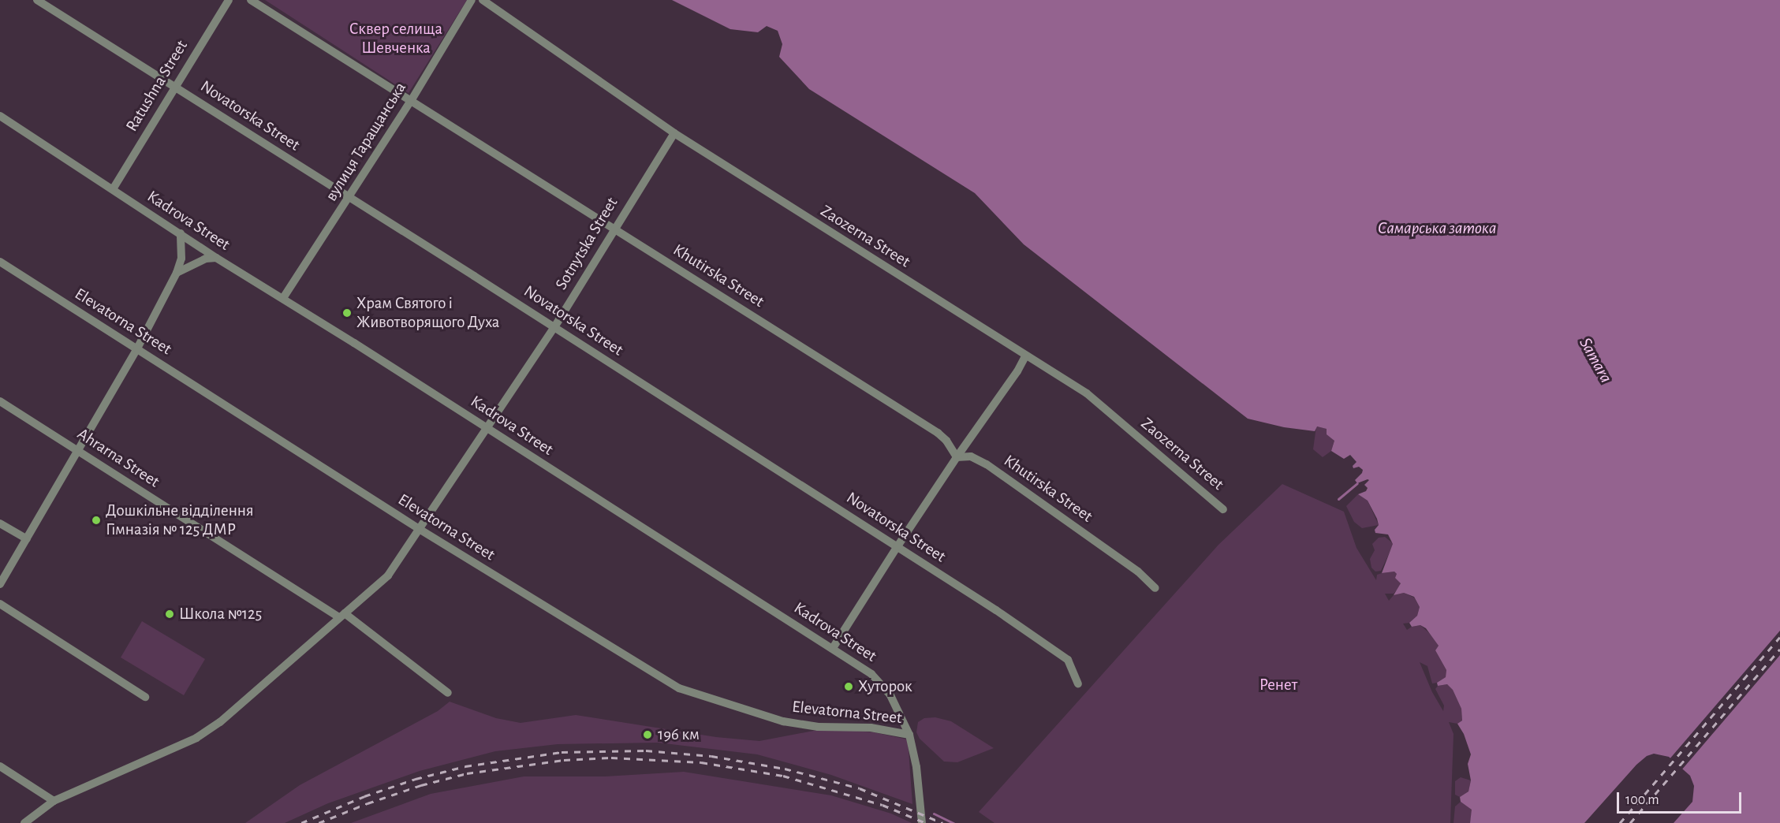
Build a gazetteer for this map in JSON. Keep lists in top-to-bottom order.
{
  "streets": {
    "street": [
      "Ratushna Street",
      "Novatorska Street",
      "вулиця Таращанська",
      "Kadrova Street",
      "Zaozerna Street",
      "Sotnytska Street",
      "Khutirska Street",
      "Elevatorna Street",
      "Ahrarna Street"
    ]
  },
  "crossings": [
    ["Ratushna Street", "Novatorska Street"],
    ["Ratushna Street", "Kadrova Street"],
    ["Novatorska Street", "вулиця Таращанська"],
    ["Novatorska Street", "Sotnytska Street"],
    ["вулиця Таращанська", "Kadrova Street"],
    ["вулиця Таращанська", "Khutirska Street"],
    ["Kadrova Street", "Sotnytska Street"],
    ["Kadrova Street", "Elevatorna Street"],
    ["Zaozerna Street", "Sotnytska Street"],
    ["Sotnytska Street", "Khutirska Street"],
    ["Sotnytska Street", "Elevatorna Street"],
    ["Sotnytska Street", "Ahrarna Street"]
  ],
  "water": ["Самарська затока", "Samara"],
  "parks": ["Сквер селища Шевченка", "Ренет"],
  "places": [
    "Храм Святого і Животворящого Духа",
    "Дошкільне відділення Гімназія № 125 ДМР",
    "Школа №125",
    "Хуторок",
    "196 км"
  ],
  "scale_bar": "100 m"
}
